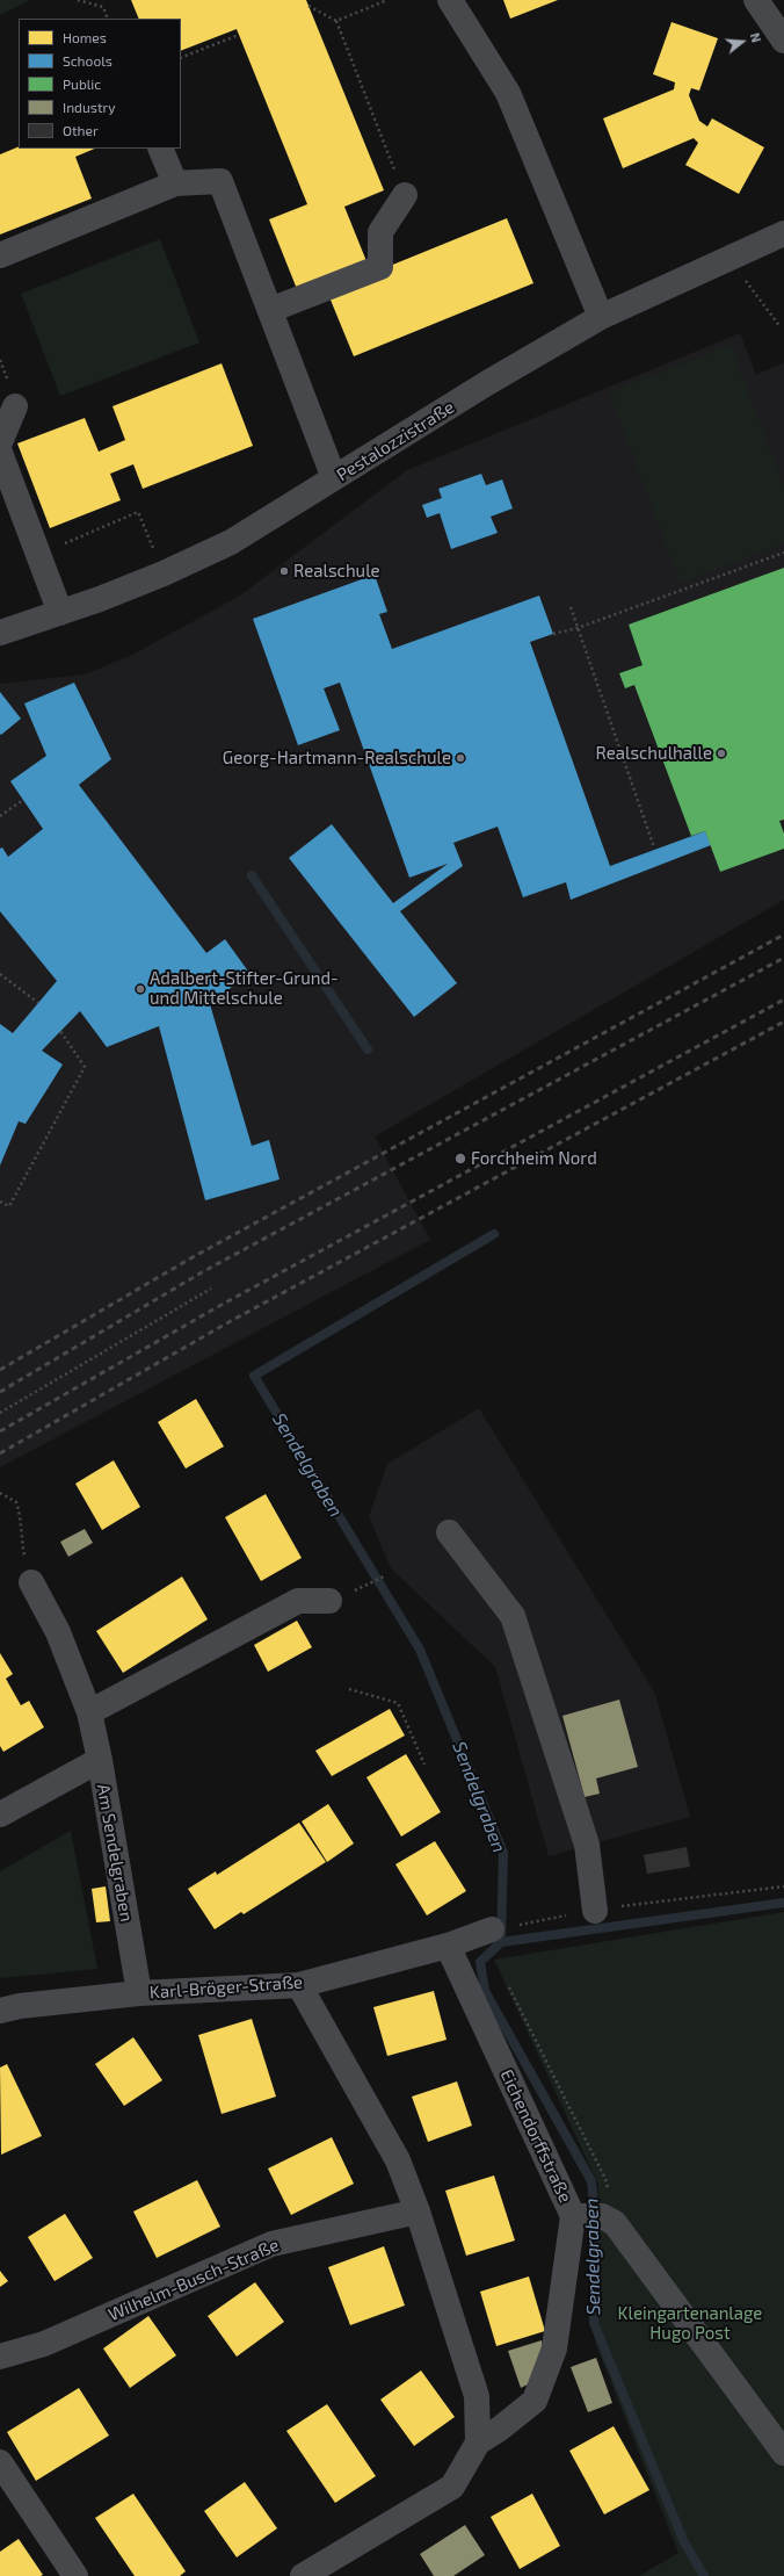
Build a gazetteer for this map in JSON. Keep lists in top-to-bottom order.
{
  "streets": {
    "street": [
      "Pestalozzistraße",
      "Am Sendelgraben",
      "Karl-Bröger-Straße",
      "Eichendorffstraße",
      "Wilhelm-Busch-Straße"
    ]
  },
  "crossings": [
    ["Am Sendelgraben", "Karl-Bröger-Straße"],
    ["Karl-Bröger-Straße", "Eichendorffstraße"]
  ],
  "water": ["Sendelgraben"],
  "parks": ["Kleingartenanlage Hugo Post"],
  "places": [
    "Realschule",
    "Realschulhalle",
    "Georg-Hartmann-Realschule",
    "Adalbert-Stifter-Grund- und Mittelschule",
    "Forchheim Nord"
  ],
  "legend": [
    "Homes",
    "Schools",
    "Public",
    "Industry",
    "Other"
  ],
  "north": "right"
}
